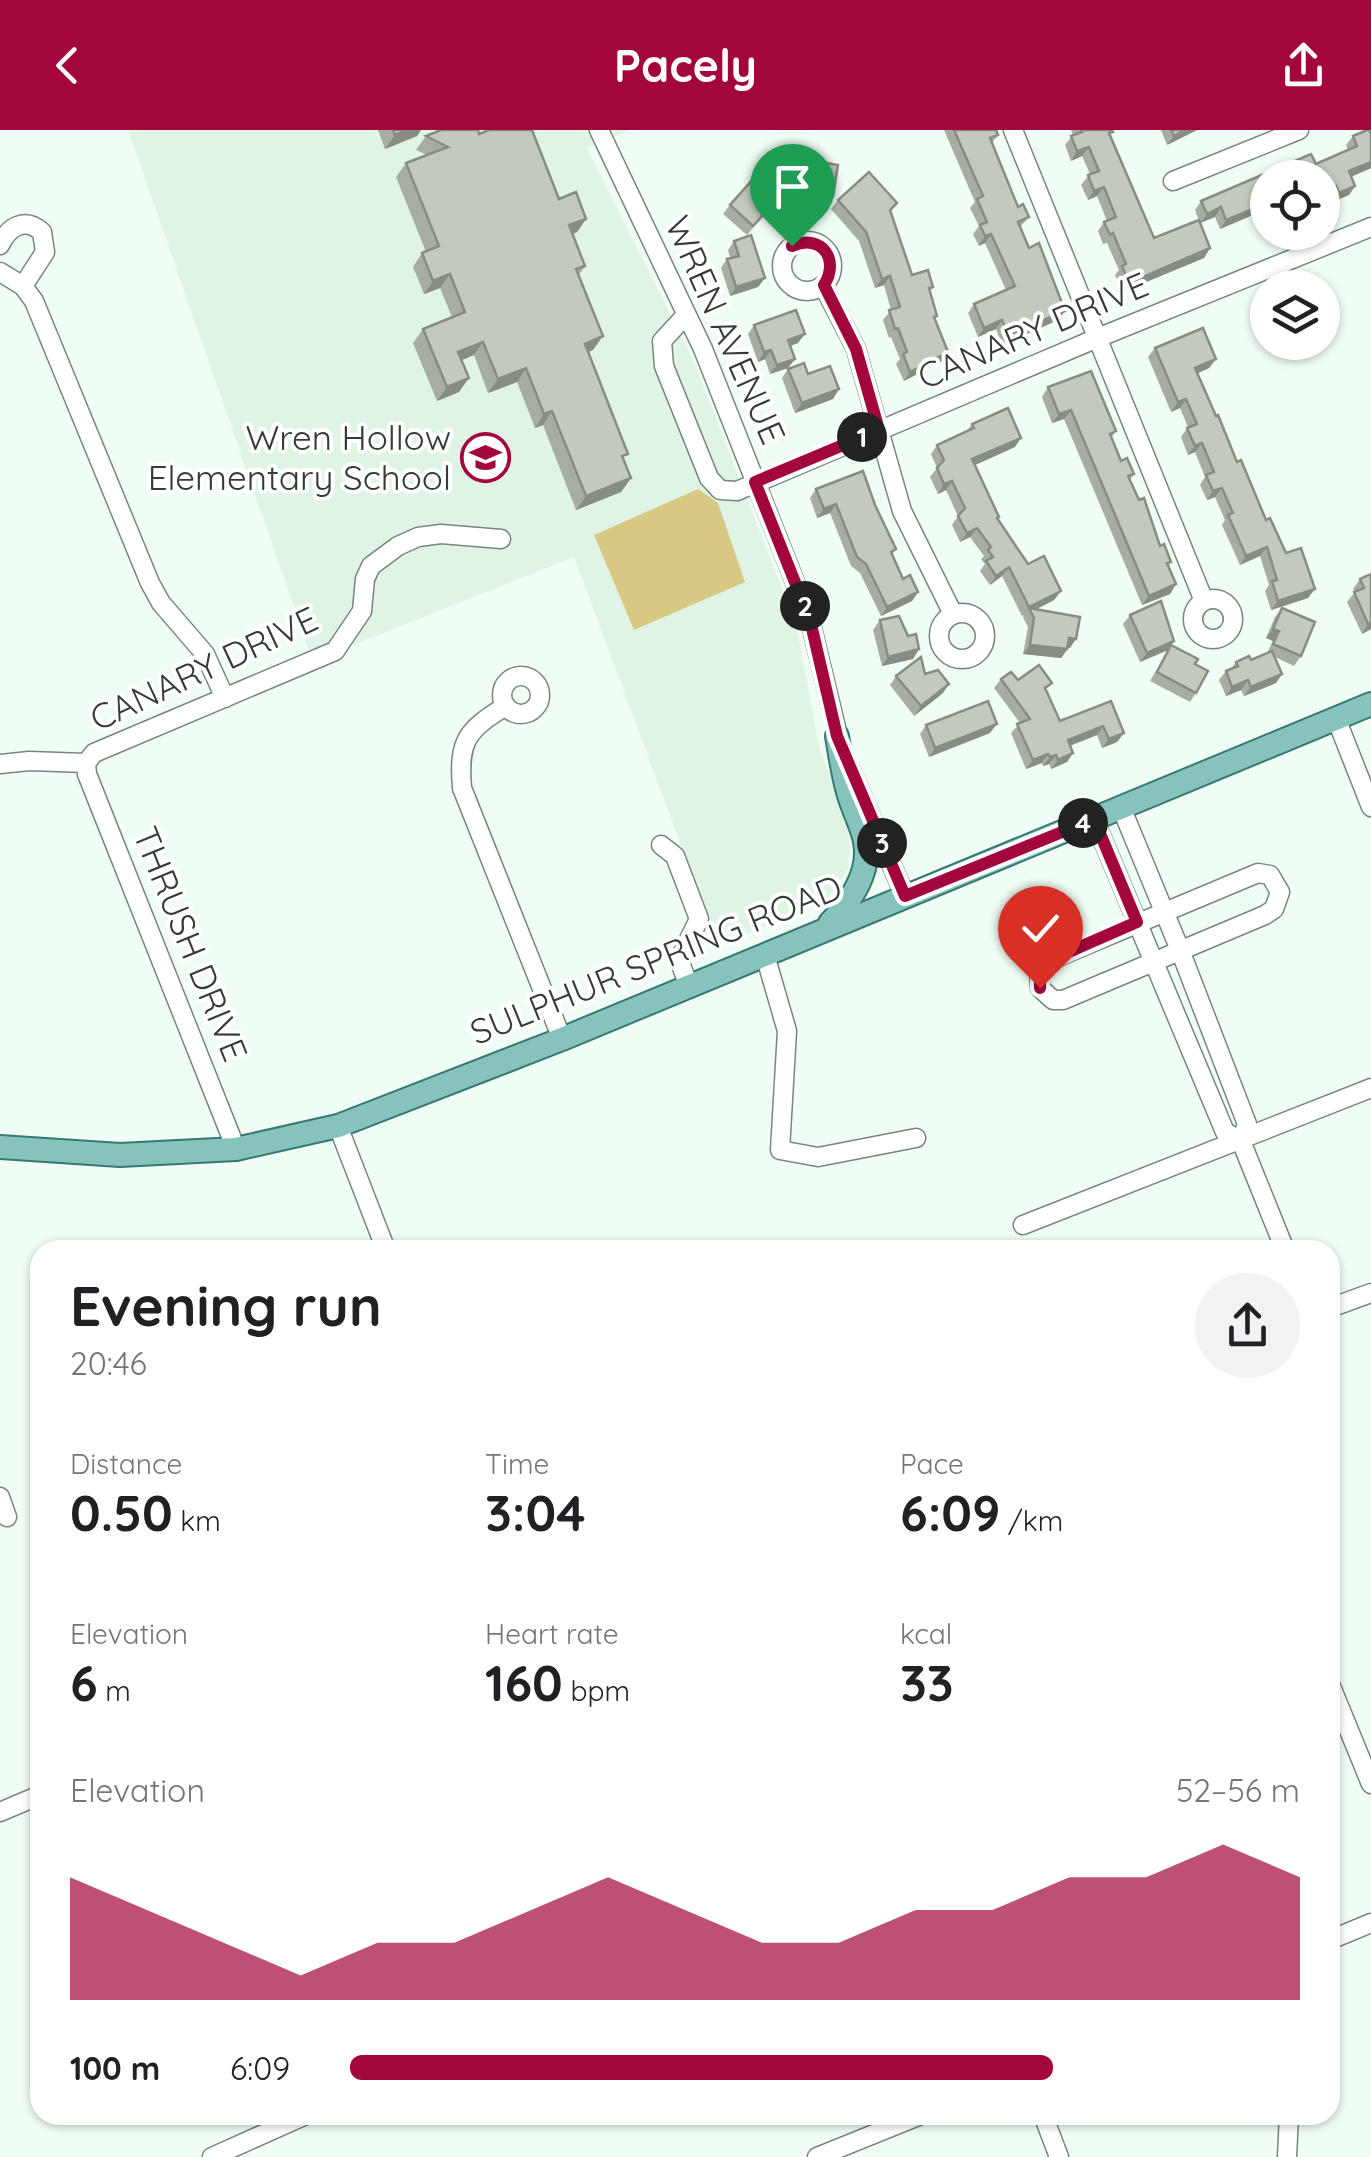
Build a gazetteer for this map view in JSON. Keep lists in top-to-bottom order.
{
  "streets": {
    "main road": ["SULPHUR SPRING ROAD"],
    "street": ["WREN AVENUE", "CANARY DRIVE", "THRUSH DRIVE"]
  },
  "crossings": [
    ["WREN AVENUE", "CANARY DRIVE"],
    ["WREN AVENUE", "SULPHUR SPRING ROAD"],
    ["CANARY DRIVE", "THRUSH DRIVE"],
    ["THRUSH DRIVE", "SULPHUR SPRING ROAD"]
  ],
  "places": {
    "school or university": ["Wren Hollow Elementary School"]
  },
  "page": {
    "header": "Pacely",
    "pins": [
      "1",
      "2",
      "4",
      "3"
    ],
    "heading": ["Evening run", "20:46"],
    "stats": [
      ["Distance", "0.50 km"],
      ["Time", "3:04"],
      ["Pace", "6:09 /km"],
      ["Elevation", "6 m"],
      ["Heart rate", "160 bpm"],
      ["kcal", "33"]
    ],
    "chart": ["Elevation", "52–56 m"],
    "list": [
      {
        "name": "100 m",
        "note": "6:09"
      }
    ]
  }
}
